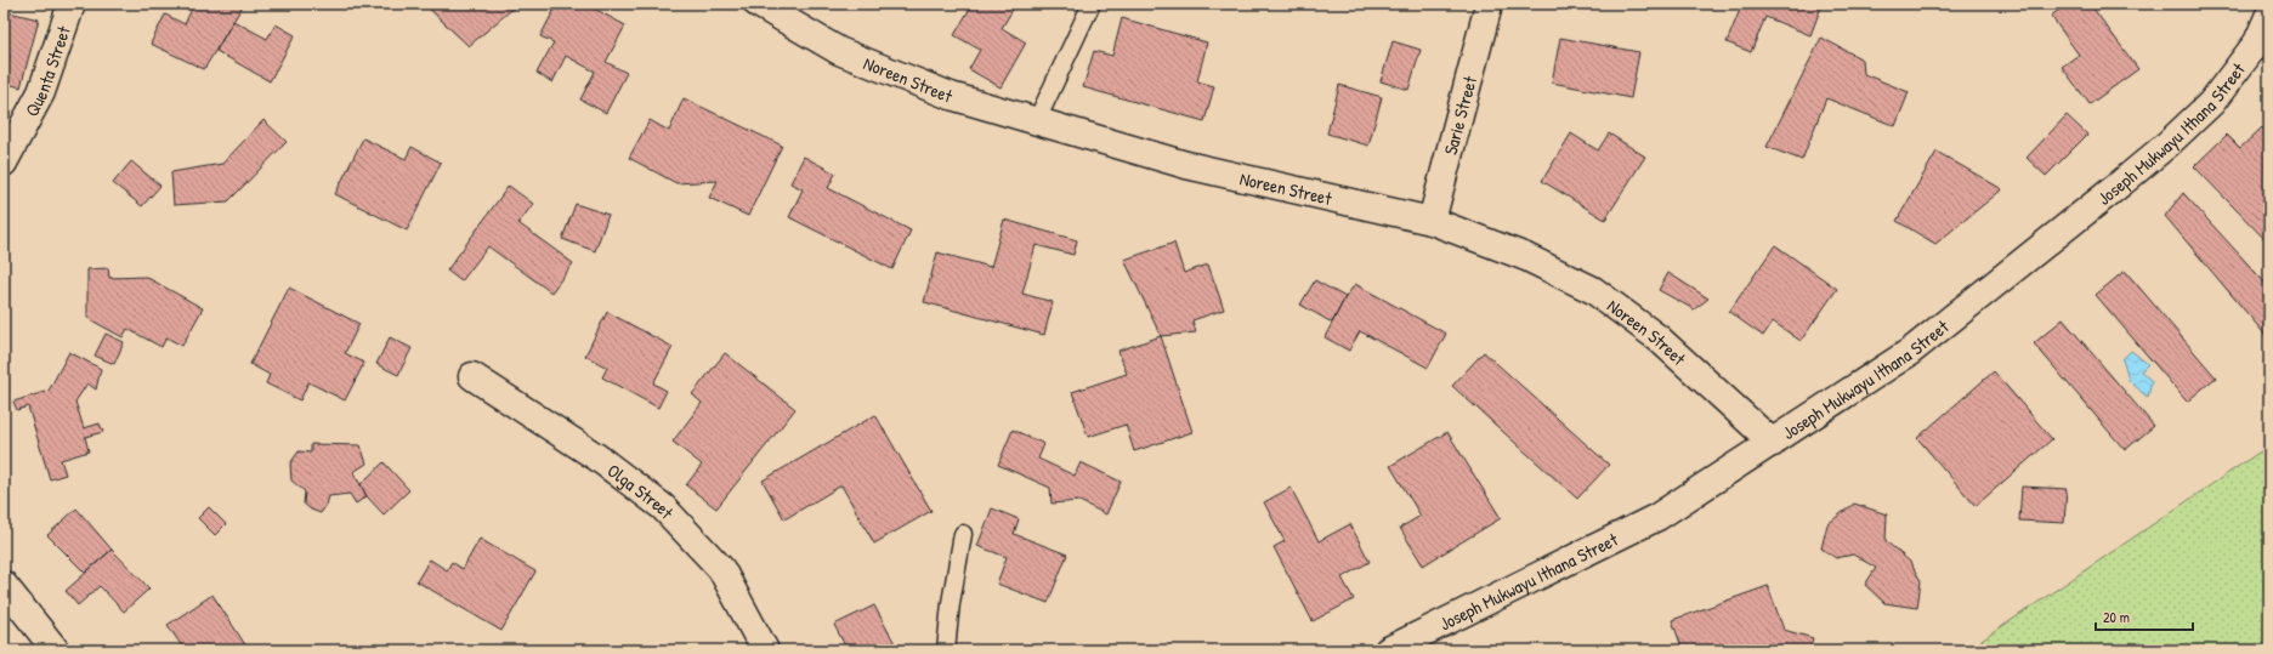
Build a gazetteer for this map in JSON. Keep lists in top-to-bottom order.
{
  "streets": {
    "street": [
      "Quenta Street",
      "Noreen Street",
      "Sarie Street",
      "Joseph Mukwayu Ithana Street",
      "Olga Street"
    ]
  },
  "crossings": [
    ["Noreen Street", "Sarie Street"],
    ["Noreen Street", "Joseph Mukwayu Ithana Street"]
  ],
  "scale_bar": "20 m"
}
